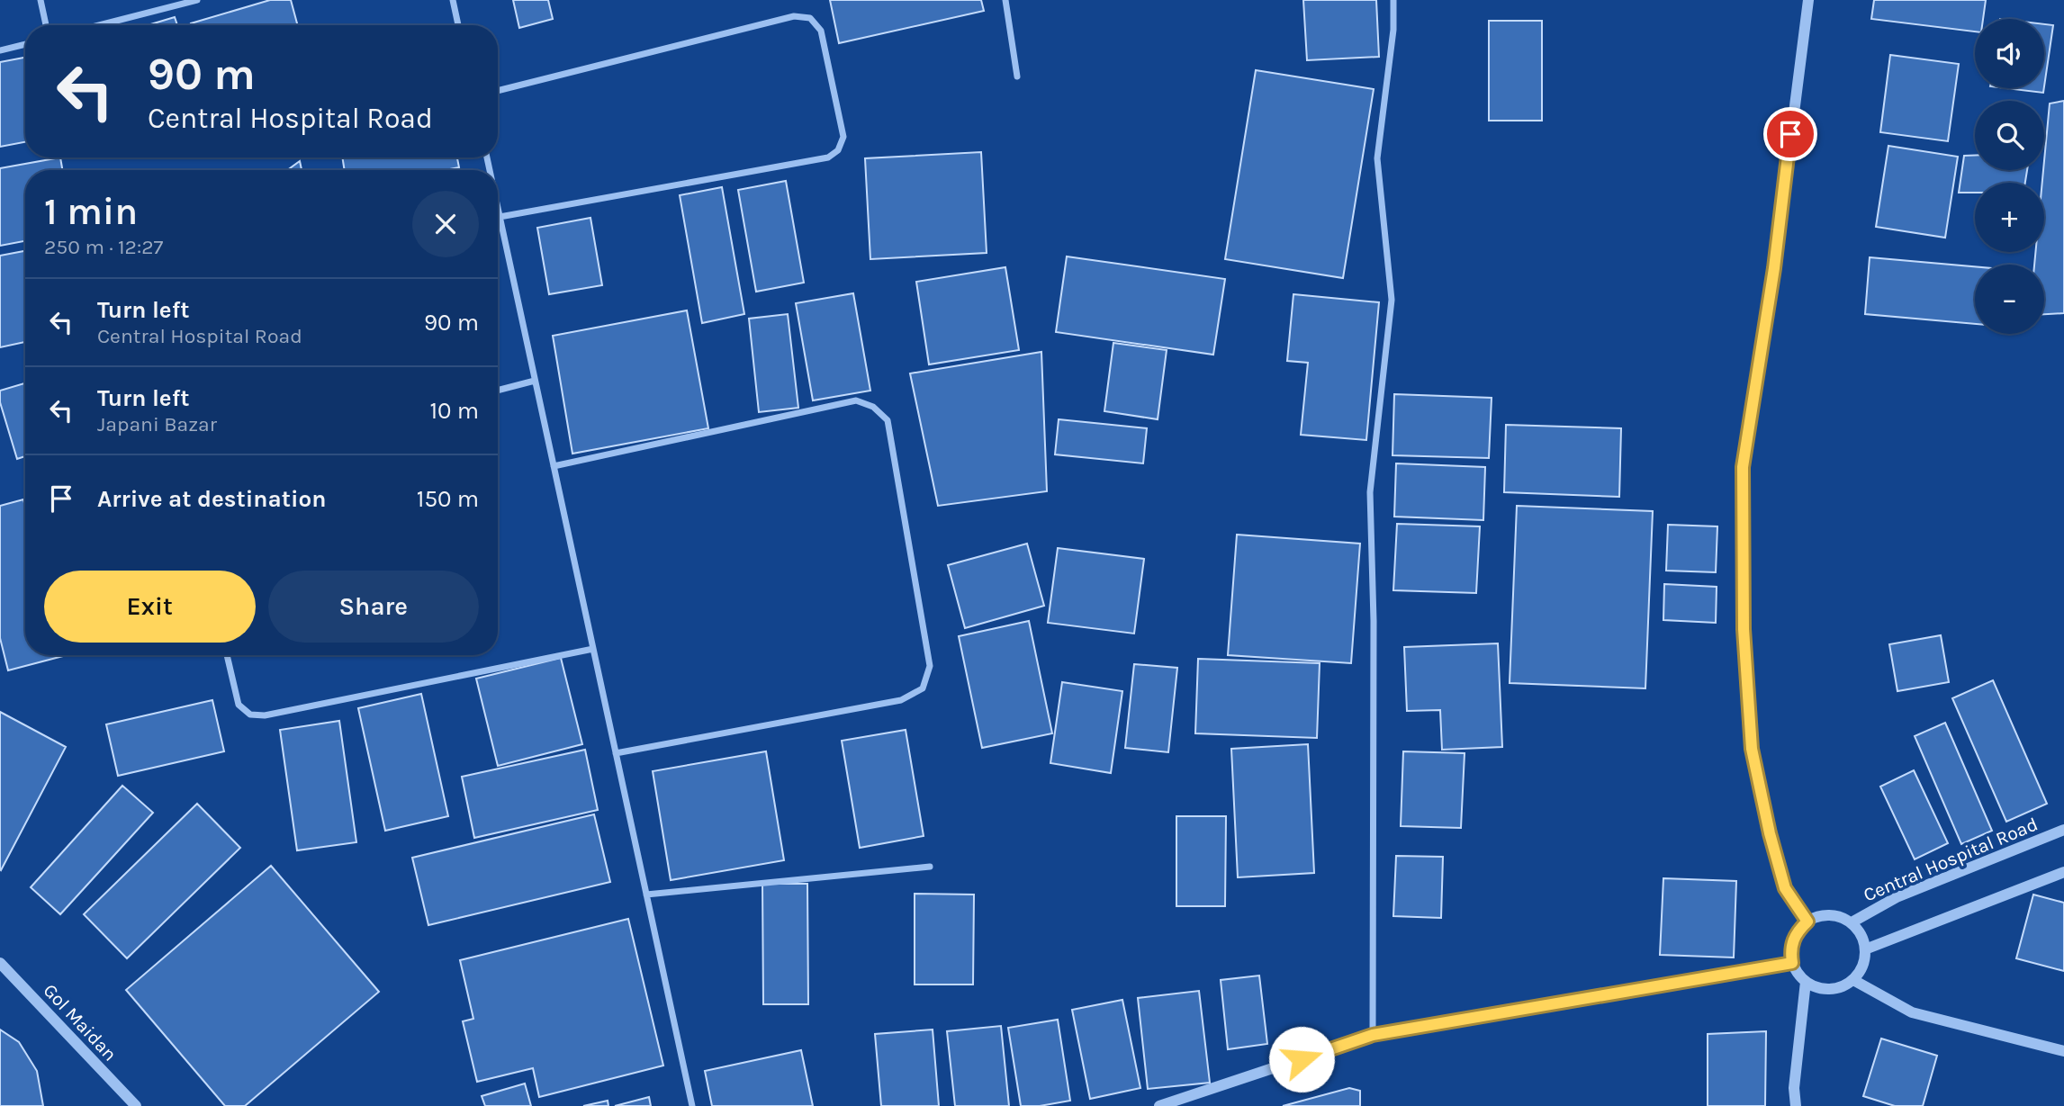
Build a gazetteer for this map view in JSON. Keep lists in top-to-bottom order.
{
  "streets": {
    "street": ["Central Hospital Road", "Gol Maidan"]
  },
  "page": {
    "map_buttons": ["+", "−"],
    "turn": ["90 m", "Central Hospital Road"],
    "heading": ["1 min", "250 m · 12:27"],
    "list": [
      {
        "name": "Turn left",
        "note": "Central Hospital Road",
        "value": "90 m"
      },
      {
        "name": "Turn left",
        "note": "Japani Bazar",
        "value": "10 m"
      },
      {
        "name": "Arrive at destination",
        "value": "150 m"
      }
    ],
    "buttons": ["Exit", "Share"]
  }
}
